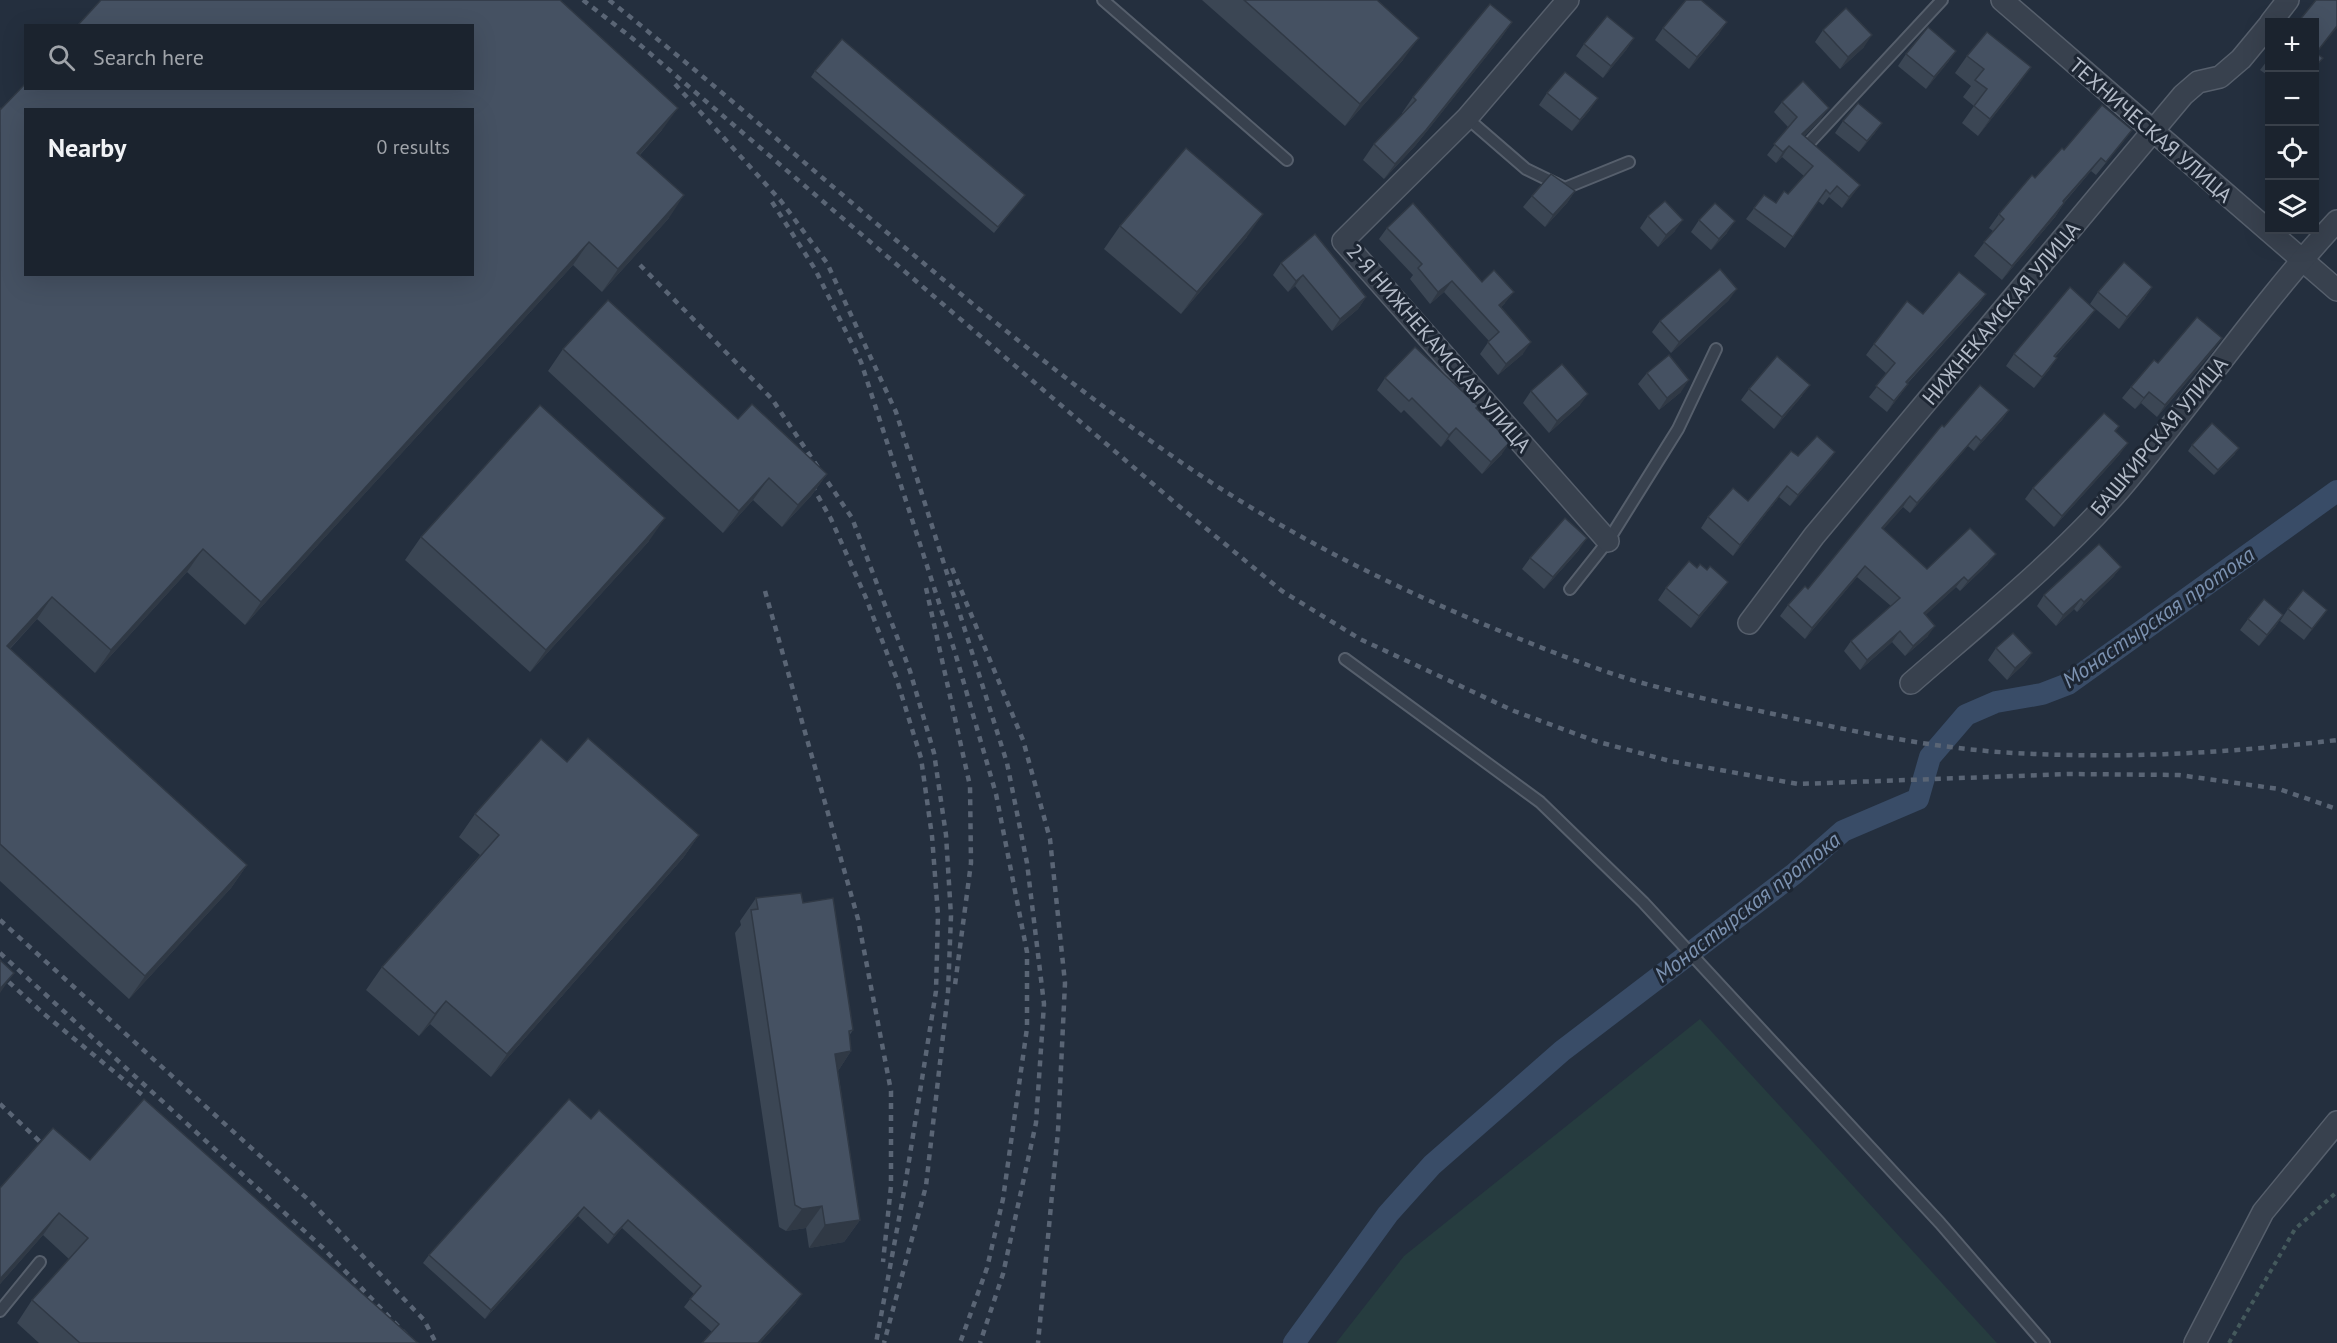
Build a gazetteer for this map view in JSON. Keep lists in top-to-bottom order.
{
  "streets": {
    "street": [
      "ТЕХНИЧЕСКАЯ УЛИЦА",
      "НИЖНЕКАМСКАЯ УЛИЦА",
      "2-Я НИЖНЕКАМСКАЯ УЛИЦА",
      "БАШКИРСКАЯ УЛИЦА"
    ]
  },
  "crossings": [
    ["ТЕХНИЧЕСКАЯ УЛИЦА", "НИЖНЕКАМСКАЯ УЛИЦА"],
    ["ТЕХНИЧЕСКАЯ УЛИЦА", "БАШКИРСКАЯ УЛИЦА"]
  ],
  "water": ["Монастырская протока"],
  "page": {
    "map_buttons": ["+", "−"],
    "search": "Search here",
    "heading": ["Nearby", "0 results"]
  }
}
